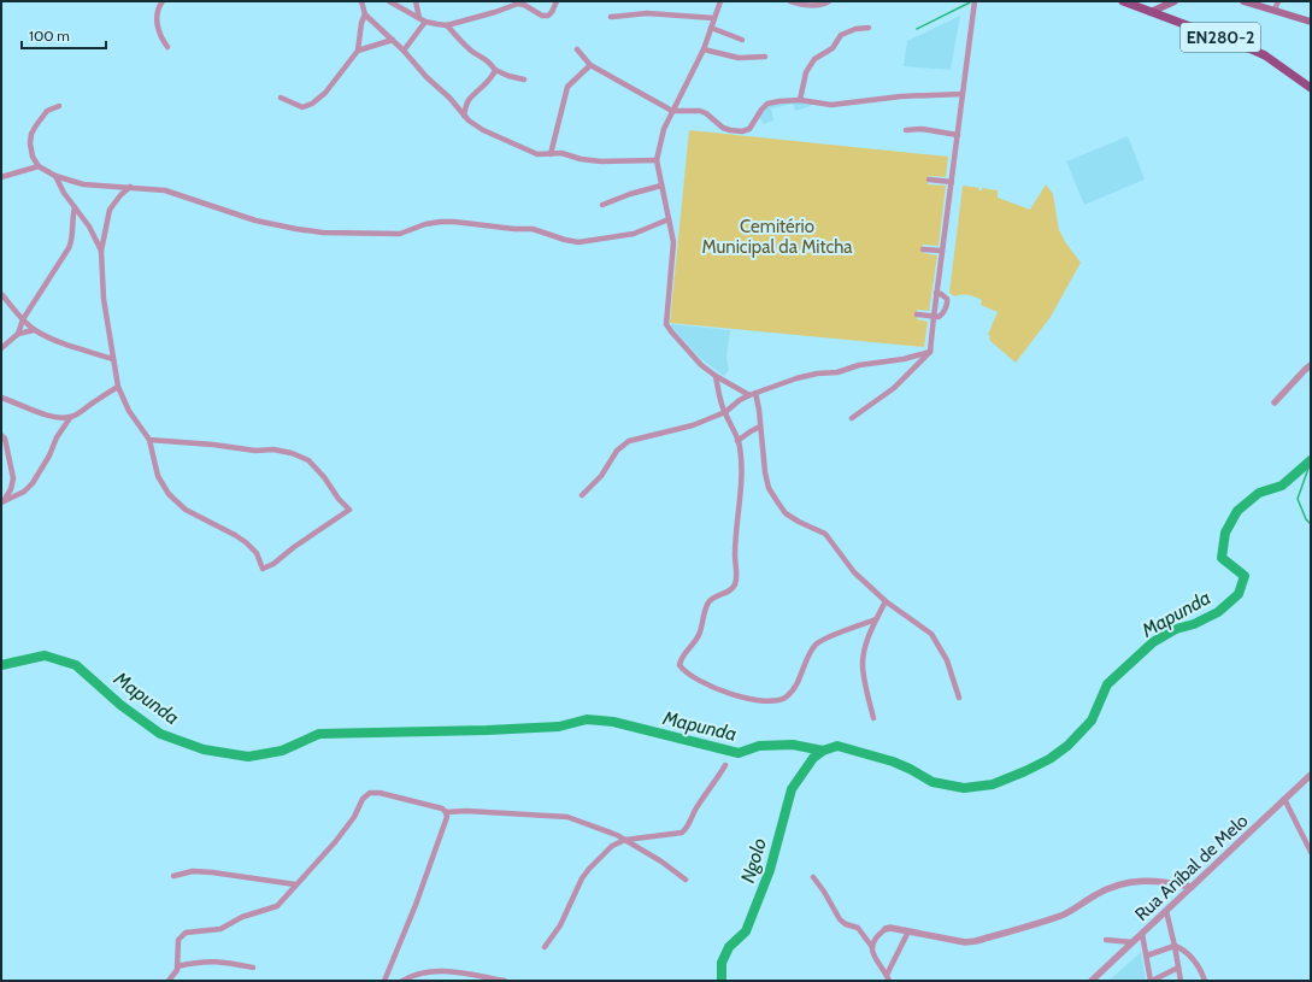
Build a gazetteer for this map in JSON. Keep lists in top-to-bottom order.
{
  "streets": {
    "main road": ["EN280-2"],
    "street": ["Rua Aníbal de Melo"]
  },
  "water": ["Mapunda", "Ngolo"],
  "parks": ["Cemitério Municipal da Mitcha"],
  "scale_bar": "100 m"
}
